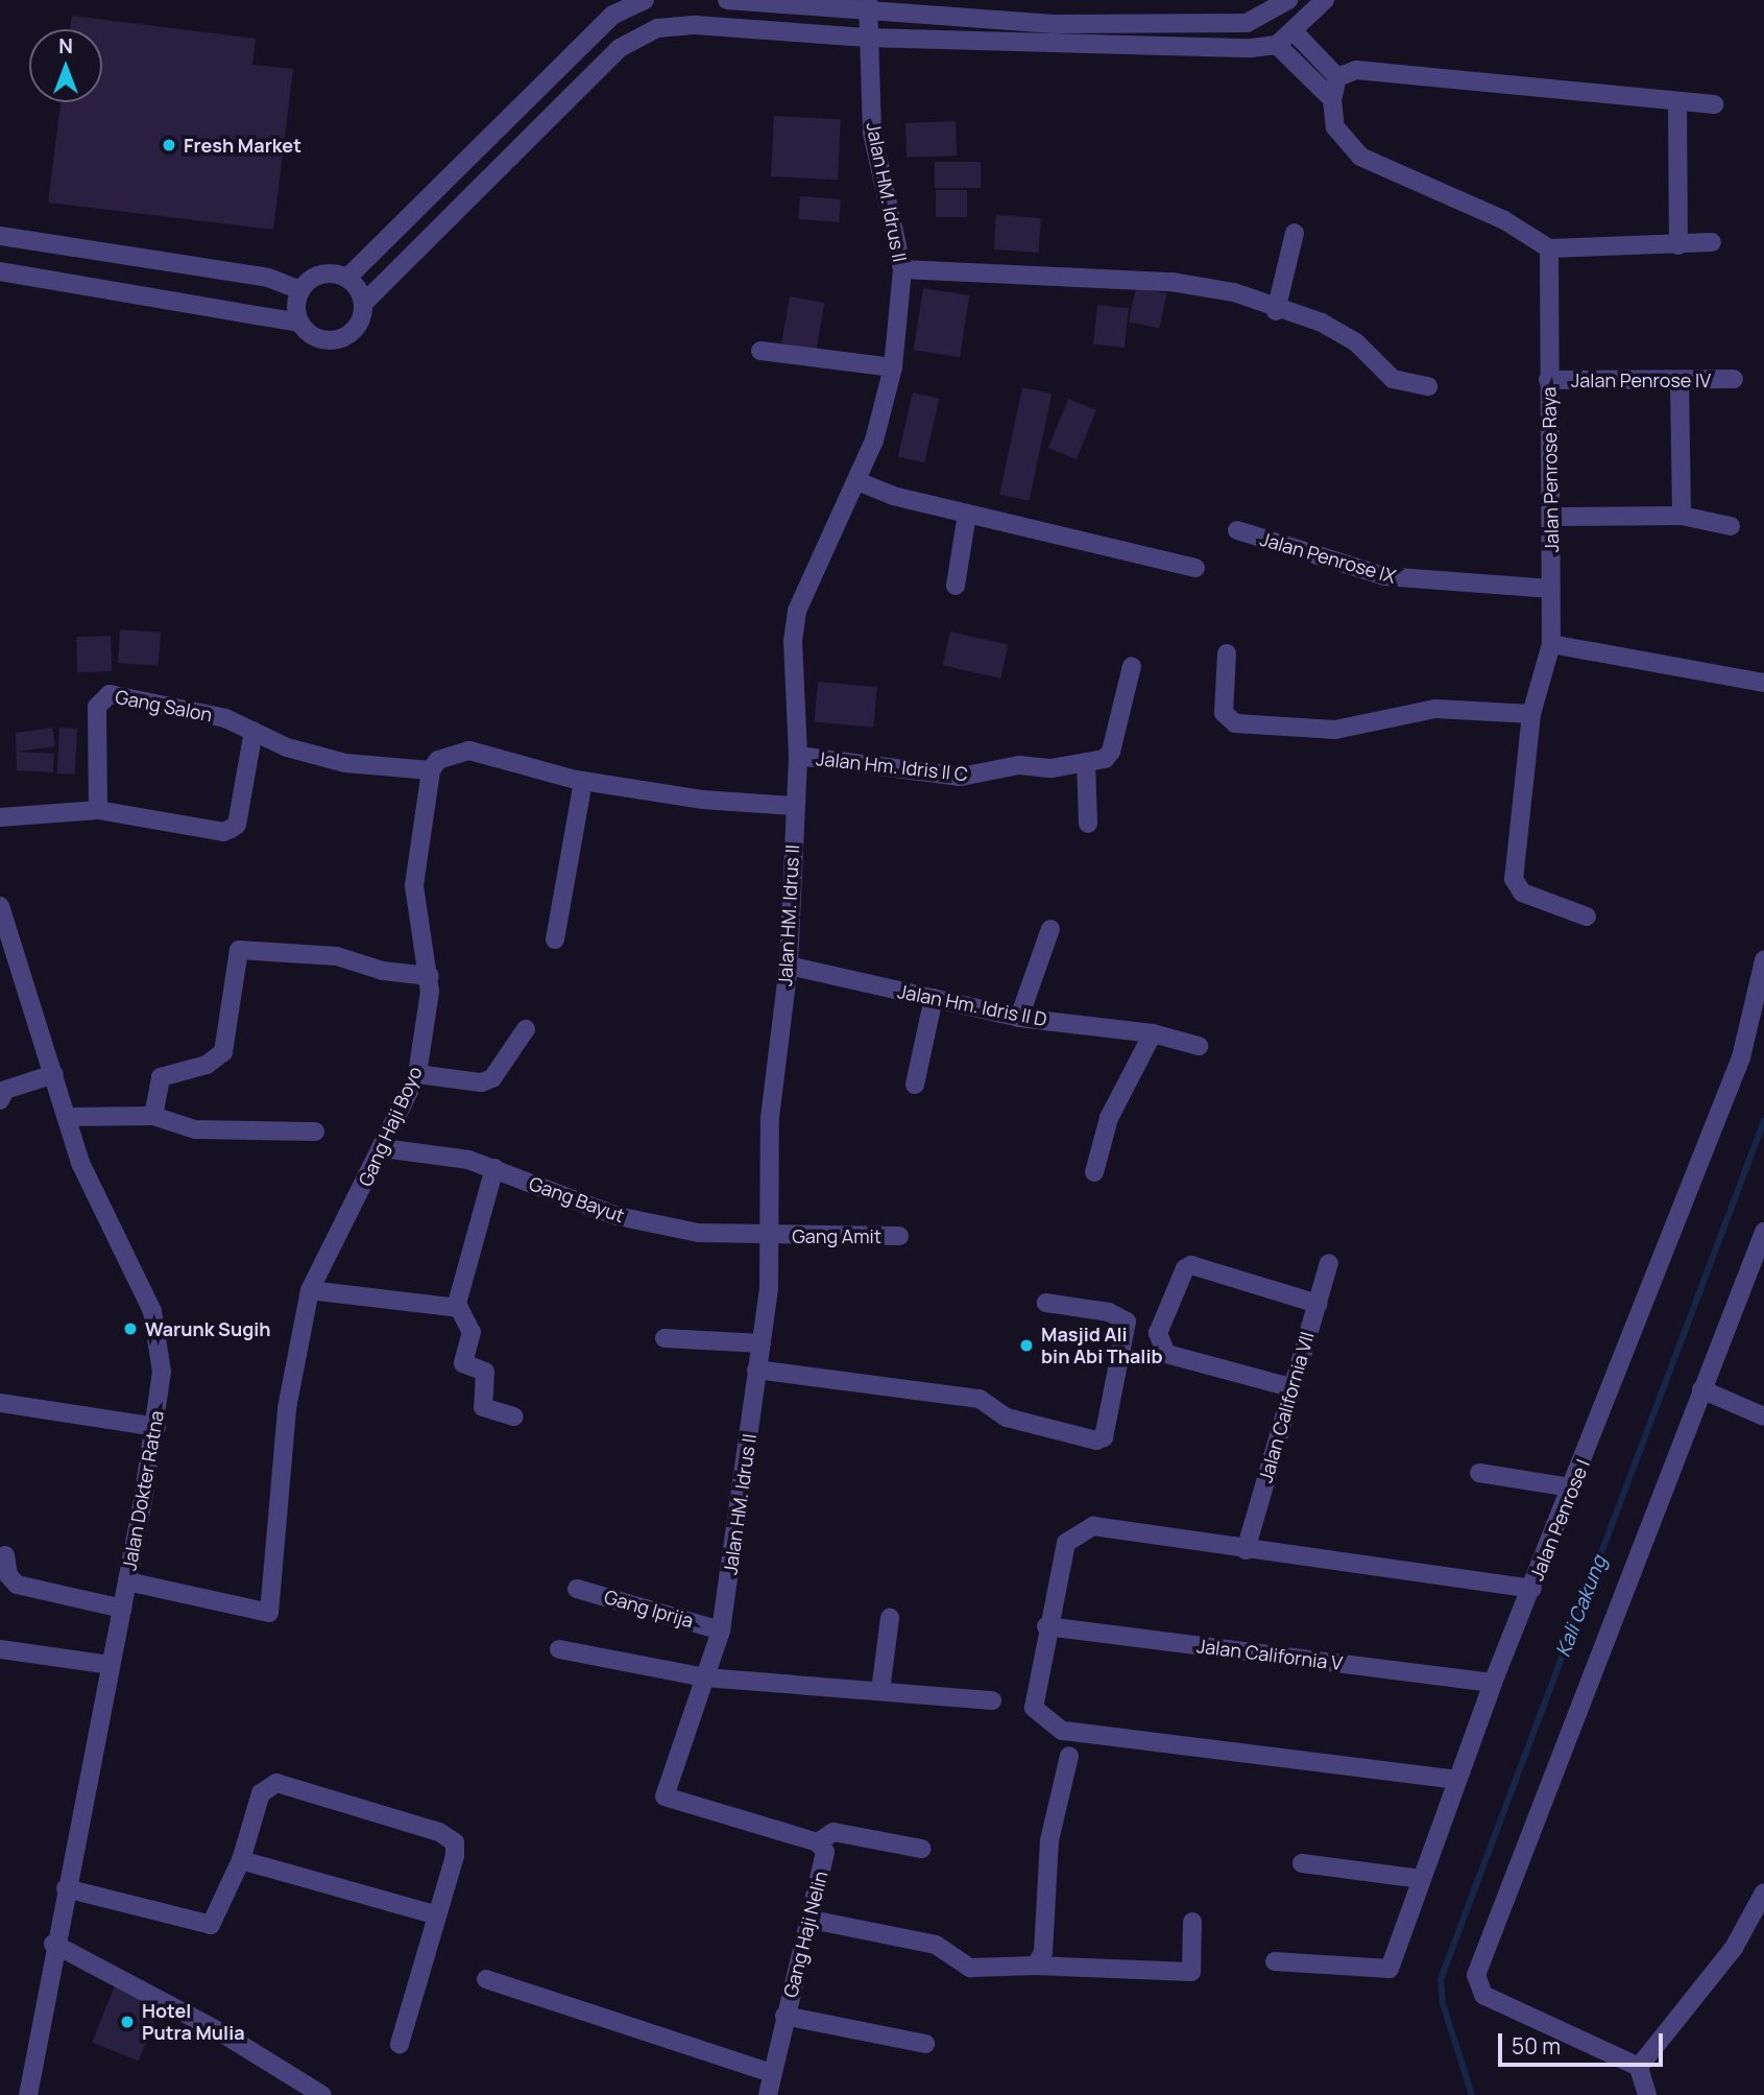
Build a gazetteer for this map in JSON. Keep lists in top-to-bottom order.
{
  "streets": {
    "street": [
      "Jalan HM. Idrus II",
      "Jalan Penrose IV",
      "Jalan Penrose Raya",
      "Jalan Penrose IX",
      "Gang Salon",
      "Jalan Hm. Idris II C",
      "Jalan Hm. Idris II D",
      "Gang Haji Boyo",
      "Gang Bayut",
      "Gang Amit",
      "Jalan California VII",
      "Jalan Dokter Ratna",
      "Jalan Penrose I",
      "Gang Iprija",
      "Jalan California V",
      "Gang Haji Nelin"
    ]
  },
  "crossings": [
    ["Jalan HM. Idrus II", "Jalan Hm. Idris II C"],
    ["Jalan HM. Idrus II", "Jalan Hm. Idris II D"],
    ["Jalan HM. Idrus II", "Gang Bayut"],
    ["Jalan HM. Idrus II", "Gang Amit"],
    ["Jalan HM. Idrus II", "Gang Iprija"],
    ["Jalan HM. Idrus II", "Gang Haji Nelin"],
    ["Jalan Penrose IV", "Jalan Penrose Raya"],
    ["Jalan Penrose Raya", "Jalan Penrose IX"],
    ["Gang Salon", "Gang Haji Boyo"],
    ["Gang Haji Boyo", "Gang Bayut"],
    ["Gang Haji Boyo", "Jalan Dokter Ratna"],
    ["Gang Bayut", "Gang Amit"],
    ["Jalan Penrose I", "Jalan California V"]
  ],
  "water": ["Kali Cakung"],
  "places": [
    "Fresh Market",
    "Warunk Sugih",
    "Masjid Ali bin Abi Thalib",
    "Hotel Putra Mulia"
  ],
  "scale_bar": "50 m",
  "north": "top"
}
